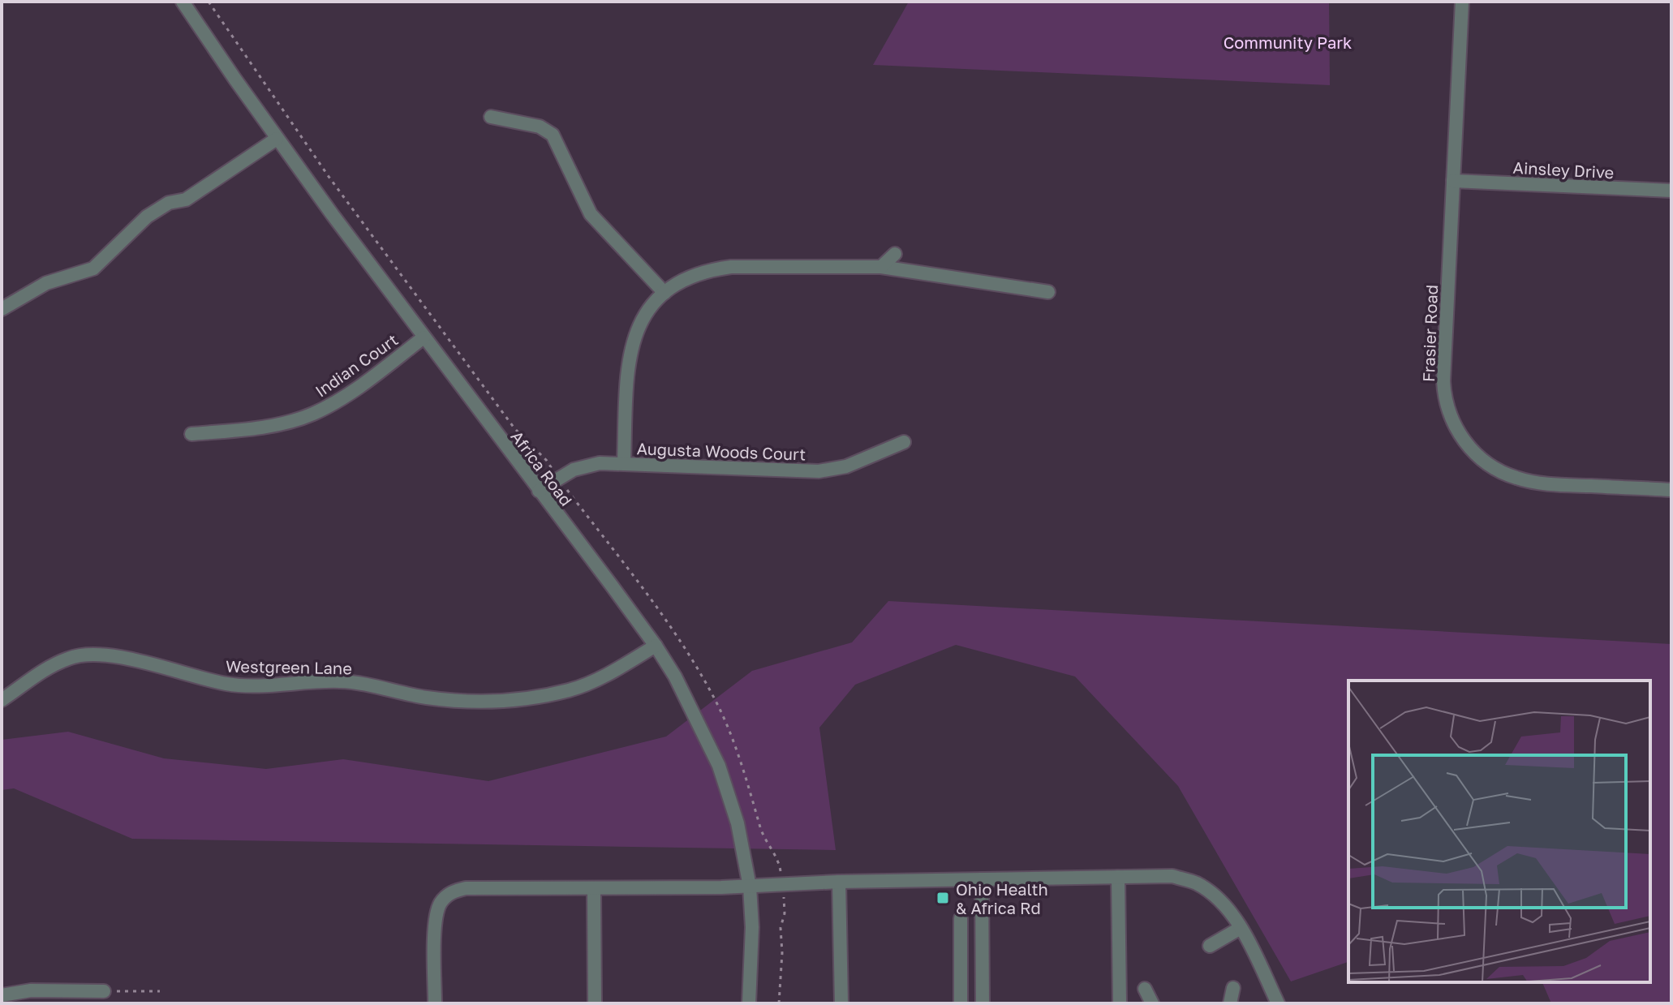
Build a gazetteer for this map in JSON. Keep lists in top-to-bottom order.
{
  "streets": {
    "street": [
      "Ainsley Drive",
      "Frasier Road",
      "Indian Court",
      "Augusta Woods Court",
      "Africa Road",
      "Westgreen Lane"
    ]
  },
  "crossings": [
    ["Ainsley Drive", "Frasier Road"],
    ["Indian Court", "Africa Road"],
    ["Augusta Woods Court", "Africa Road"],
    ["Africa Road", "Westgreen Lane"]
  ],
  "parks": ["Community Park"],
  "places": {
    "transit": ["Ohio Health & Africa Rd"]
  }
}
